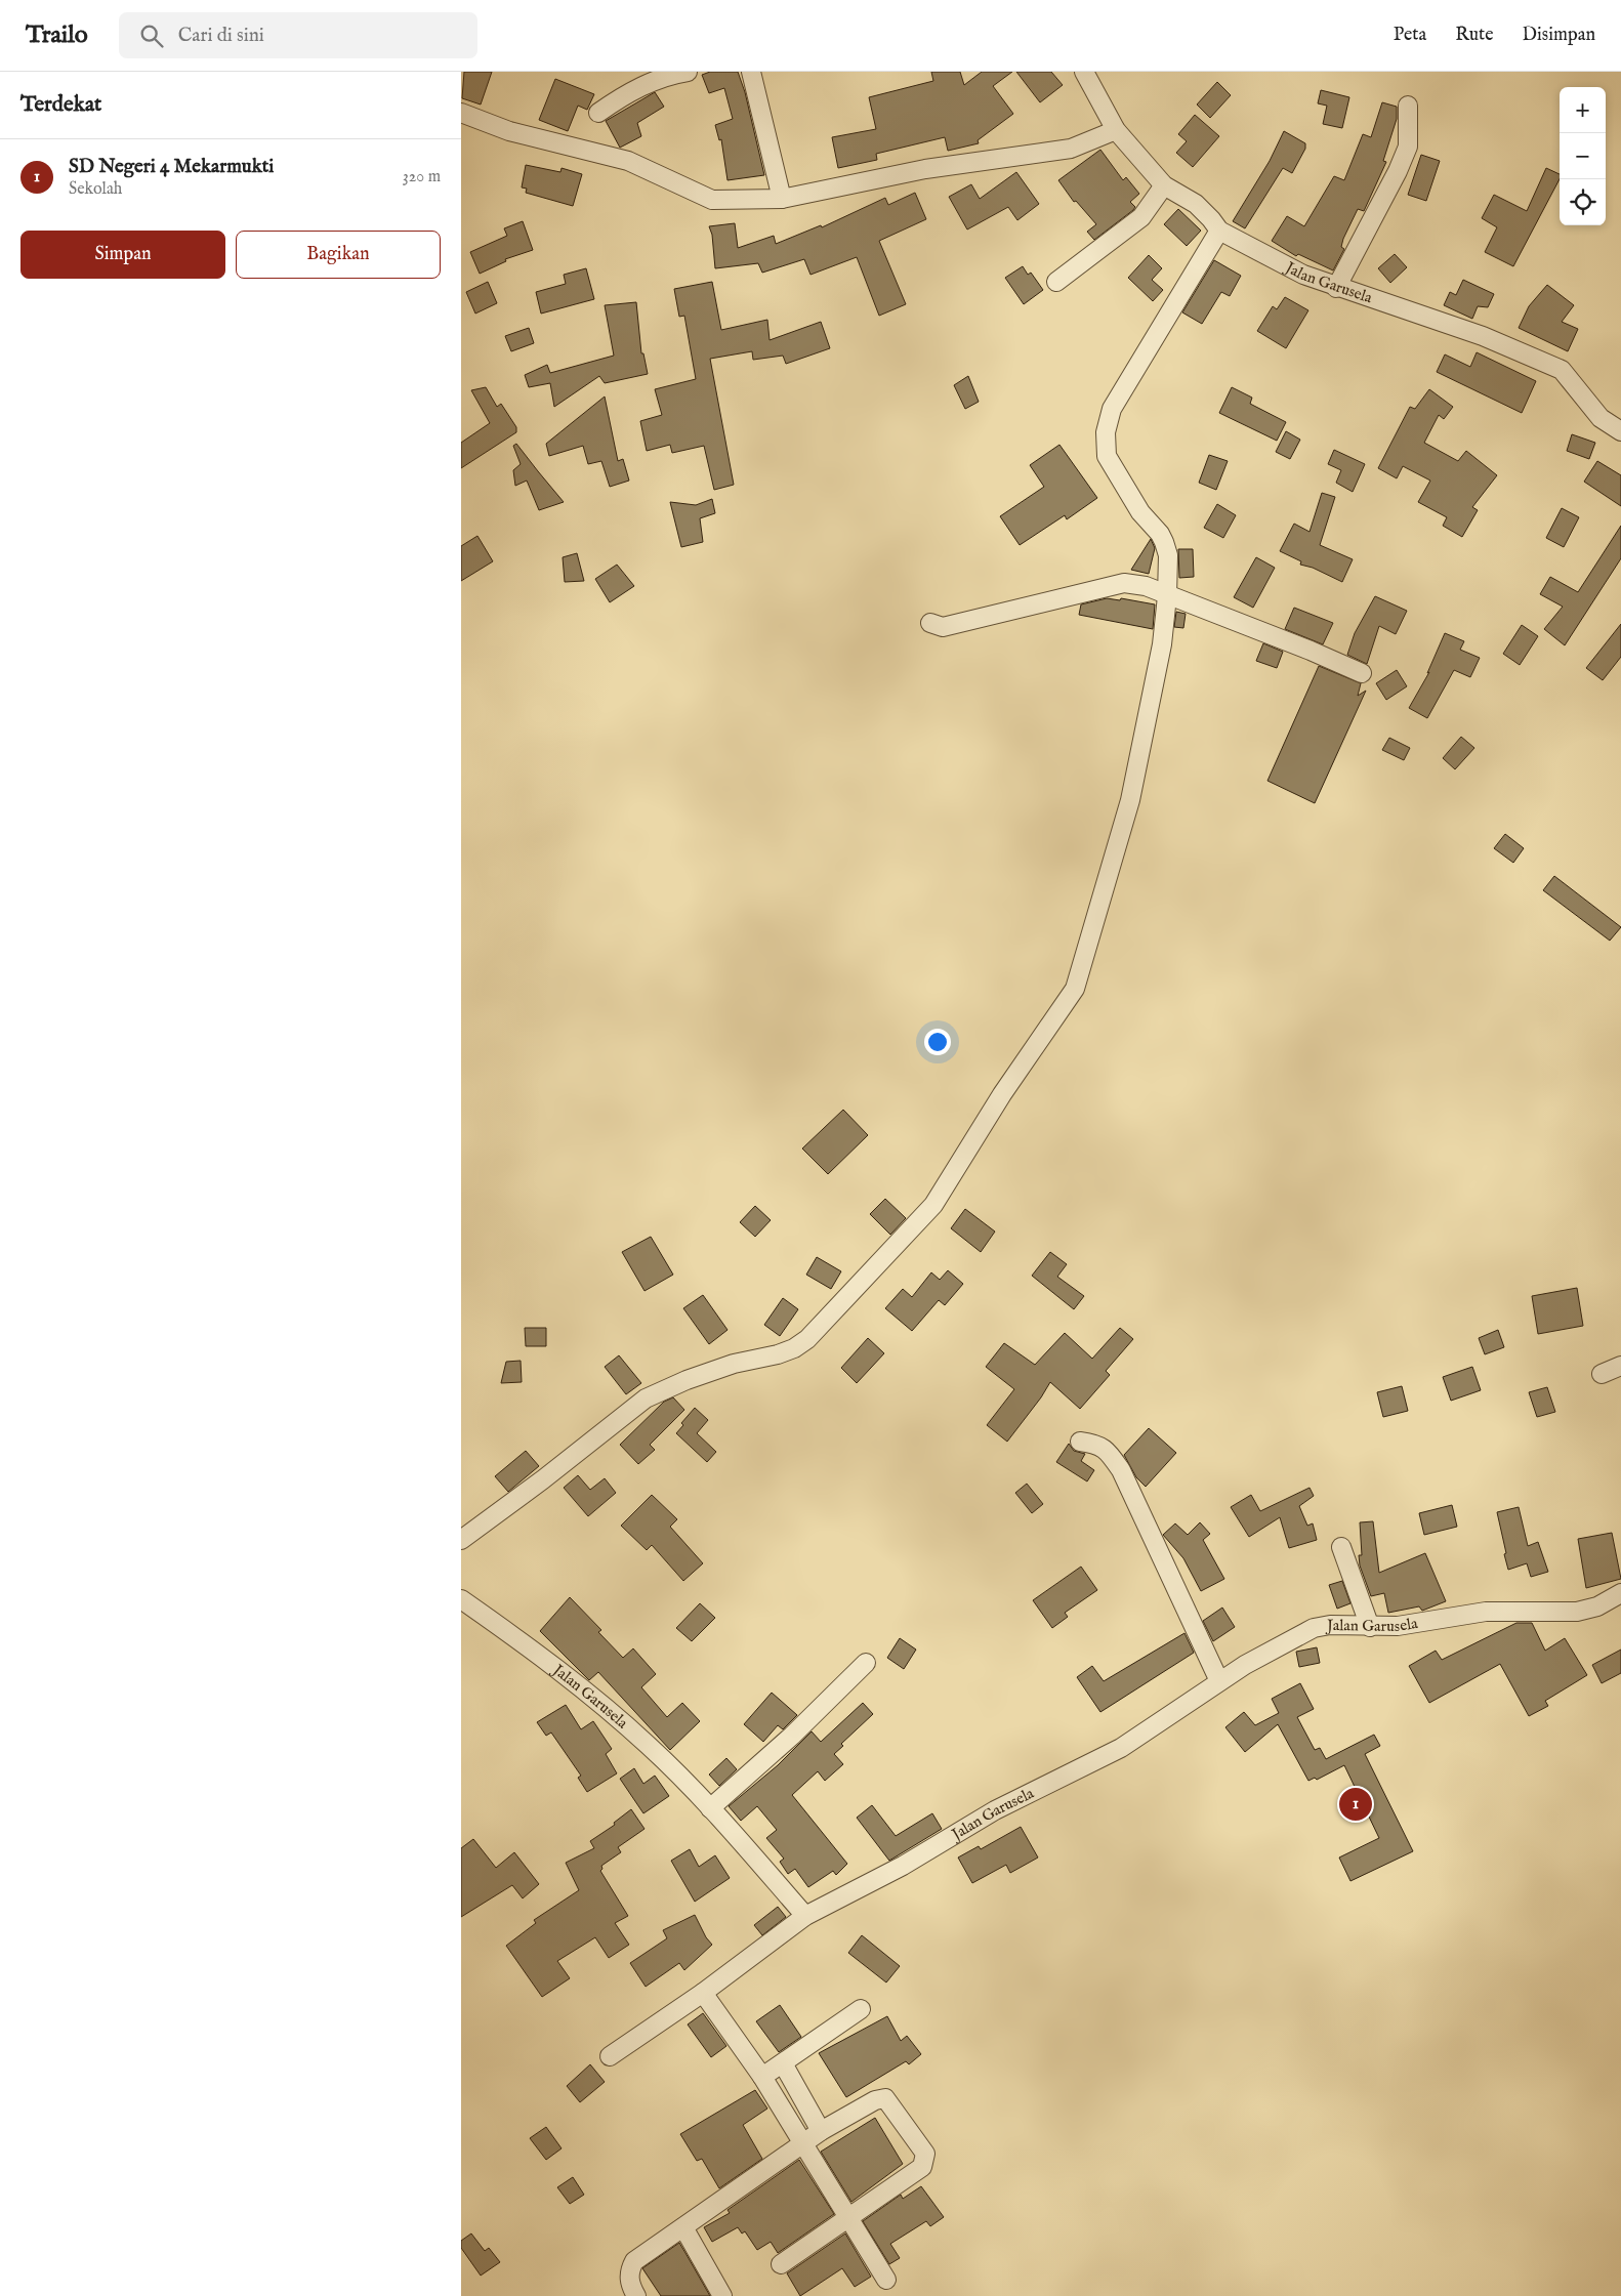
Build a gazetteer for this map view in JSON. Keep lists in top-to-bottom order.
{
  "streets": {
    "street": ["Jalan Garusela"]
  },
  "page": {
    "header": "Trailo",
    "search": "Cari di sini",
    "nav": ["Peta", "Rute", "Disimpan"],
    "heading": "Terdekat",
    "map_buttons": ["+", "−"],
    "list": [
      {
        "mark": "1",
        "name": "SD Negeri 4 Mekarmukti",
        "note": "Sekolah",
        "value": "320 m"
      }
    ],
    "buttons": ["Simpan", "Bagikan"],
    "pins": "1"
  }
}
